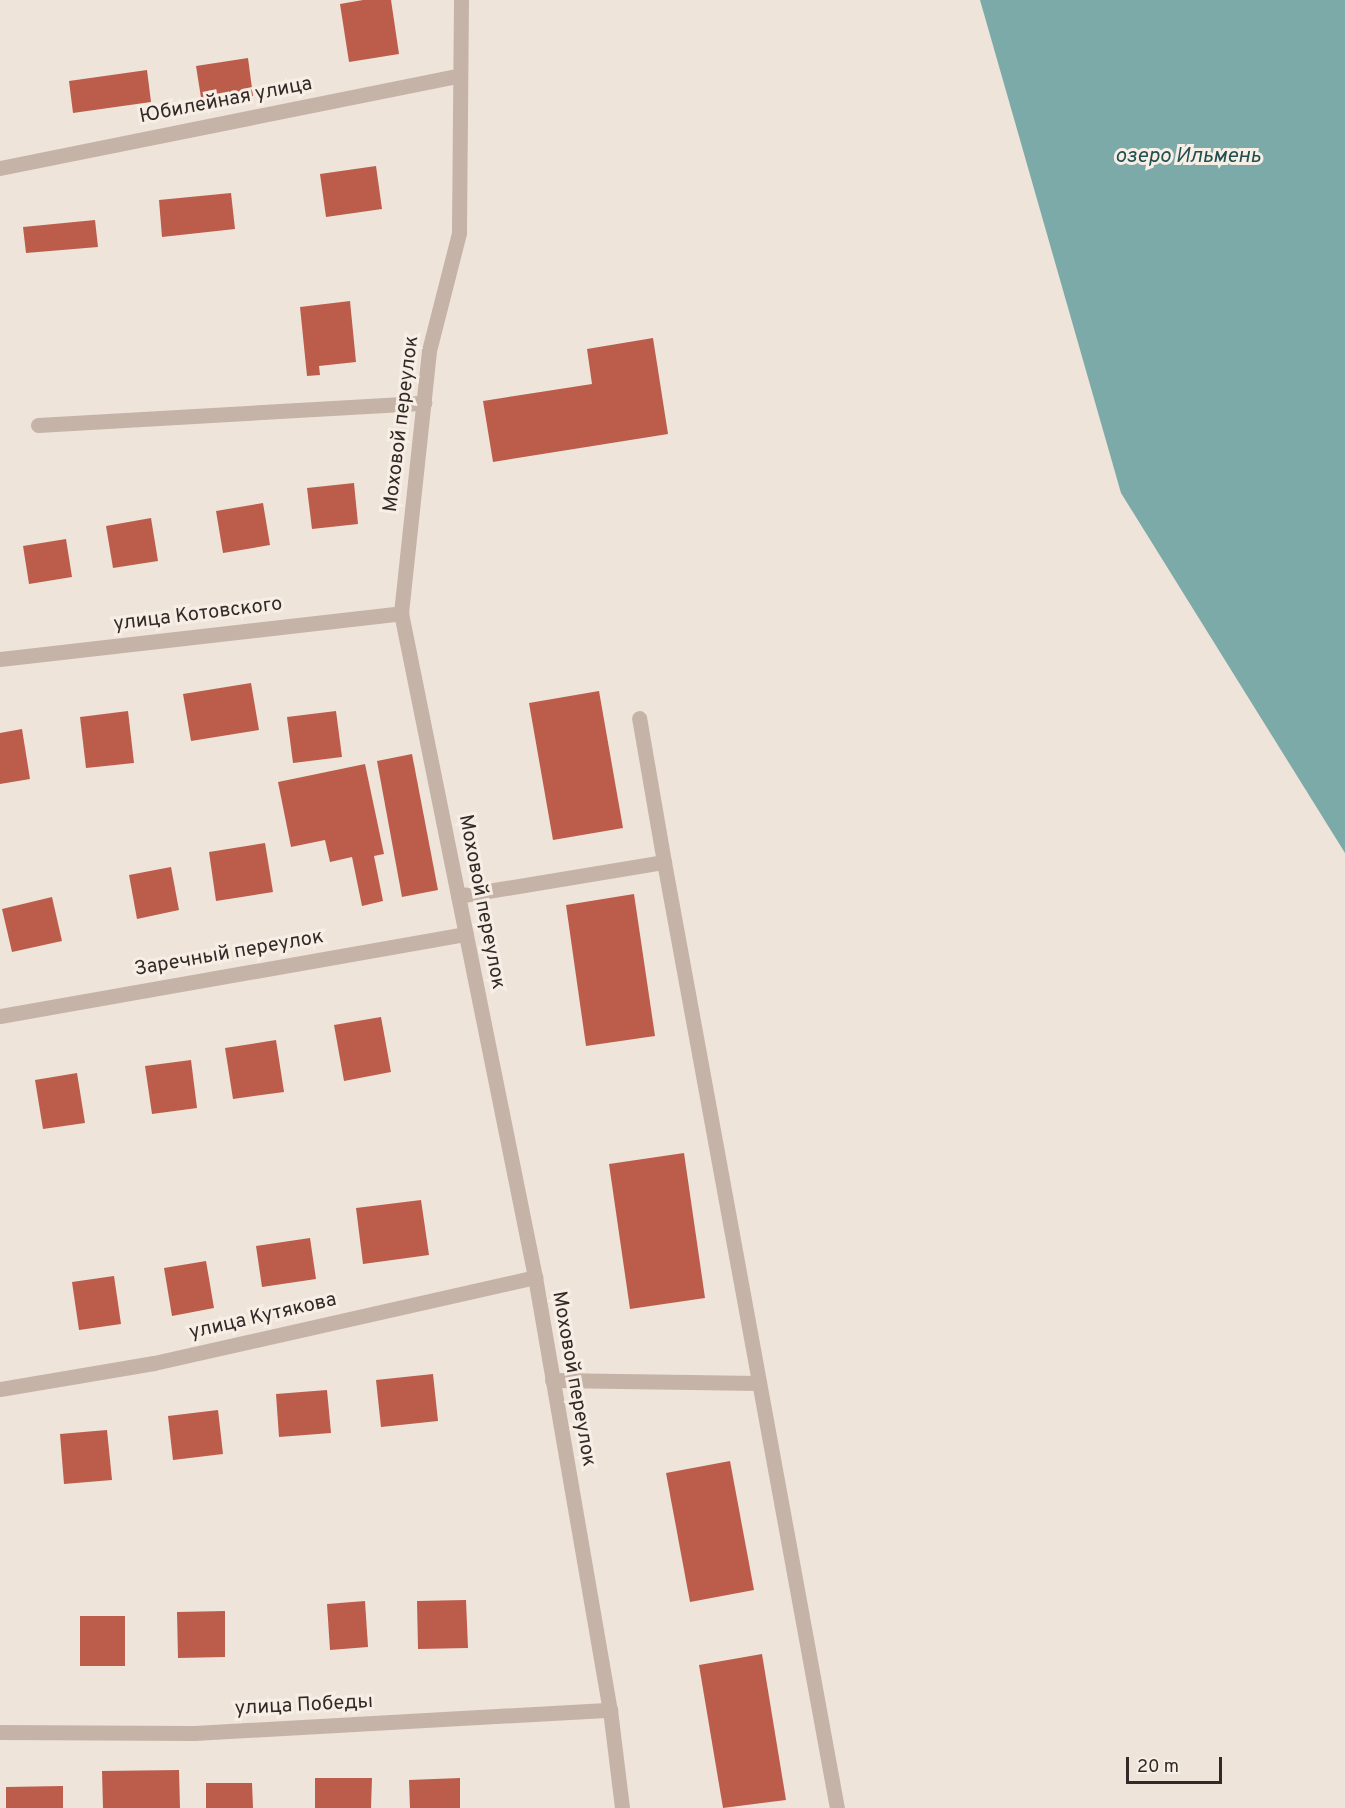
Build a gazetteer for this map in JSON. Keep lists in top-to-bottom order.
{
  "streets": {
    "street": [
      "Юбилейная улица",
      "Моховой переулок",
      "улица Котовского",
      "Заречный переулок",
      "улица Кутякова",
      "улица Победы"
    ]
  },
  "crossings": [
    ["Юбилейная улица", "Моховой переулок"],
    ["Моховой переулок", "улица Котовского"],
    ["Моховой переулок", "Заречный переулок"],
    ["Моховой переулок", "улица Кутякова"],
    ["Моховой переулок", "улица Победы"]
  ],
  "water": ["озеро Ильмень"],
  "scale_bar": "20 m"
}
